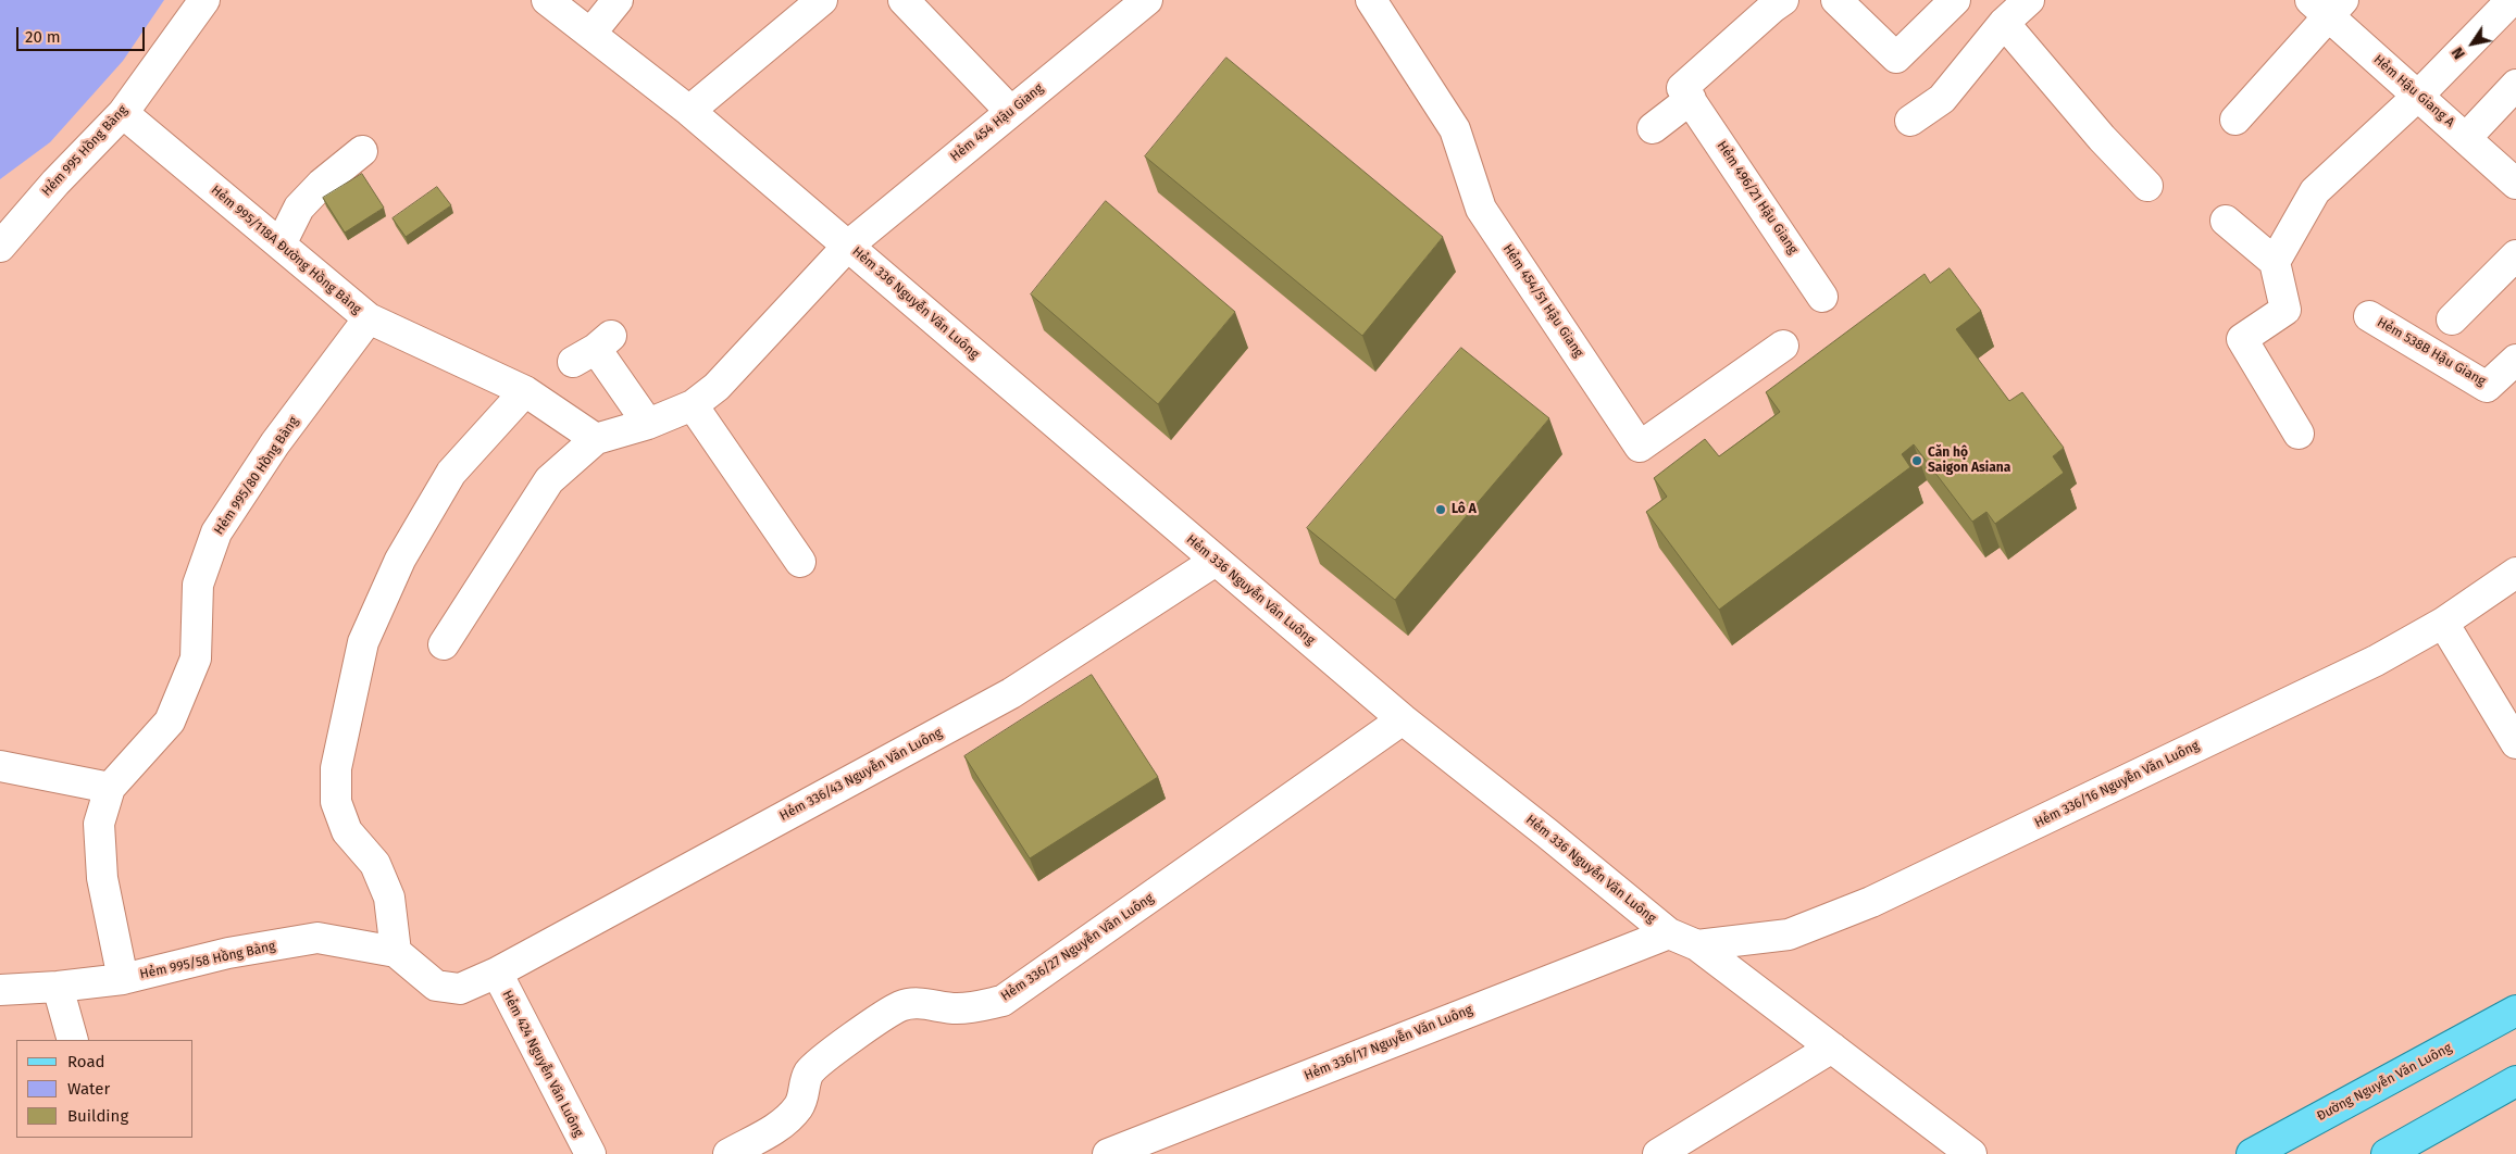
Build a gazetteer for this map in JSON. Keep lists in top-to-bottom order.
{
  "streets": {
    "main road": ["Đường Nguyễn Văn Luông"],
    "street": [
      "Hẻm Hậu Giang A",
      "Hẻm 454 Hậu Giang",
      "Hẻm 995 Hồng Bàng",
      "Hẻm 496/21 Hậu Giang",
      "Hẻm 995/118A Đường Hồng Bàng",
      "Hẻm 454/51 Hậu Giang",
      "Hẻm 336 Nguyễn Văn Luông",
      "Hẻm 538B Hậu Giang",
      "Hẻm 995/80 Hồng Bàng",
      "Hẻm 336/43 Nguyễn Văn Luông",
      "Hẻm 336/16 Nguyễn Văn Luông",
      "Hẻm 336/27 Nguyễn Văn Luông",
      "Hẻm 995/58 Hồng Bàng",
      "Hẻm 336/17 Nguyễn Văn Luông",
      "Hẻm 424 Nguyễn Văn Luông"
    ]
  },
  "crossings": [
    ["Hẻm 454 Hậu Giang", "Hẻm 995/118A Đường Hồng Bàng"],
    ["Hẻm 454 Hậu Giang", "Hẻm 336 Nguyễn Văn Luông"],
    ["Hẻm 995 Hồng Bàng", "Hẻm 995/118A Đường Hồng Bàng"],
    ["Hẻm 995/118A Đường Hồng Bàng", "Hẻm 995/80 Hồng Bàng"],
    ["Hẻm 336 Nguyễn Văn Luông", "Hẻm 336/43 Nguyễn Văn Luông"],
    ["Hẻm 336 Nguyễn Văn Luông", "Hẻm 336/16 Nguyễn Văn Luông"],
    ["Hẻm 336 Nguyễn Văn Luông", "Hẻm 336/27 Nguyễn Văn Luông"],
    ["Hẻm 336 Nguyễn Văn Luông", "Hẻm 336/17 Nguyễn Văn Luông"],
    ["Hẻm 995/80 Hồng Bàng", "Hẻm 995/58 Hồng Bàng"],
    ["Hẻm 336/43 Nguyễn Văn Luông", "Hẻm 995/58 Hồng Bàng"],
    ["Hẻm 336/43 Nguyễn Văn Luông", "Hẻm 424 Nguyễn Văn Luông"],
    ["Hẻm 995/58 Hồng Bàng", "Hẻm 424 Nguyễn Văn Luông"]
  ],
  "places": ["Căn hộ Saigon Asiana", "Lô A"],
  "legend": ["Road", "Water", "Building"],
  "scale_bar": "20 m",
  "north": "bottom left"
}
